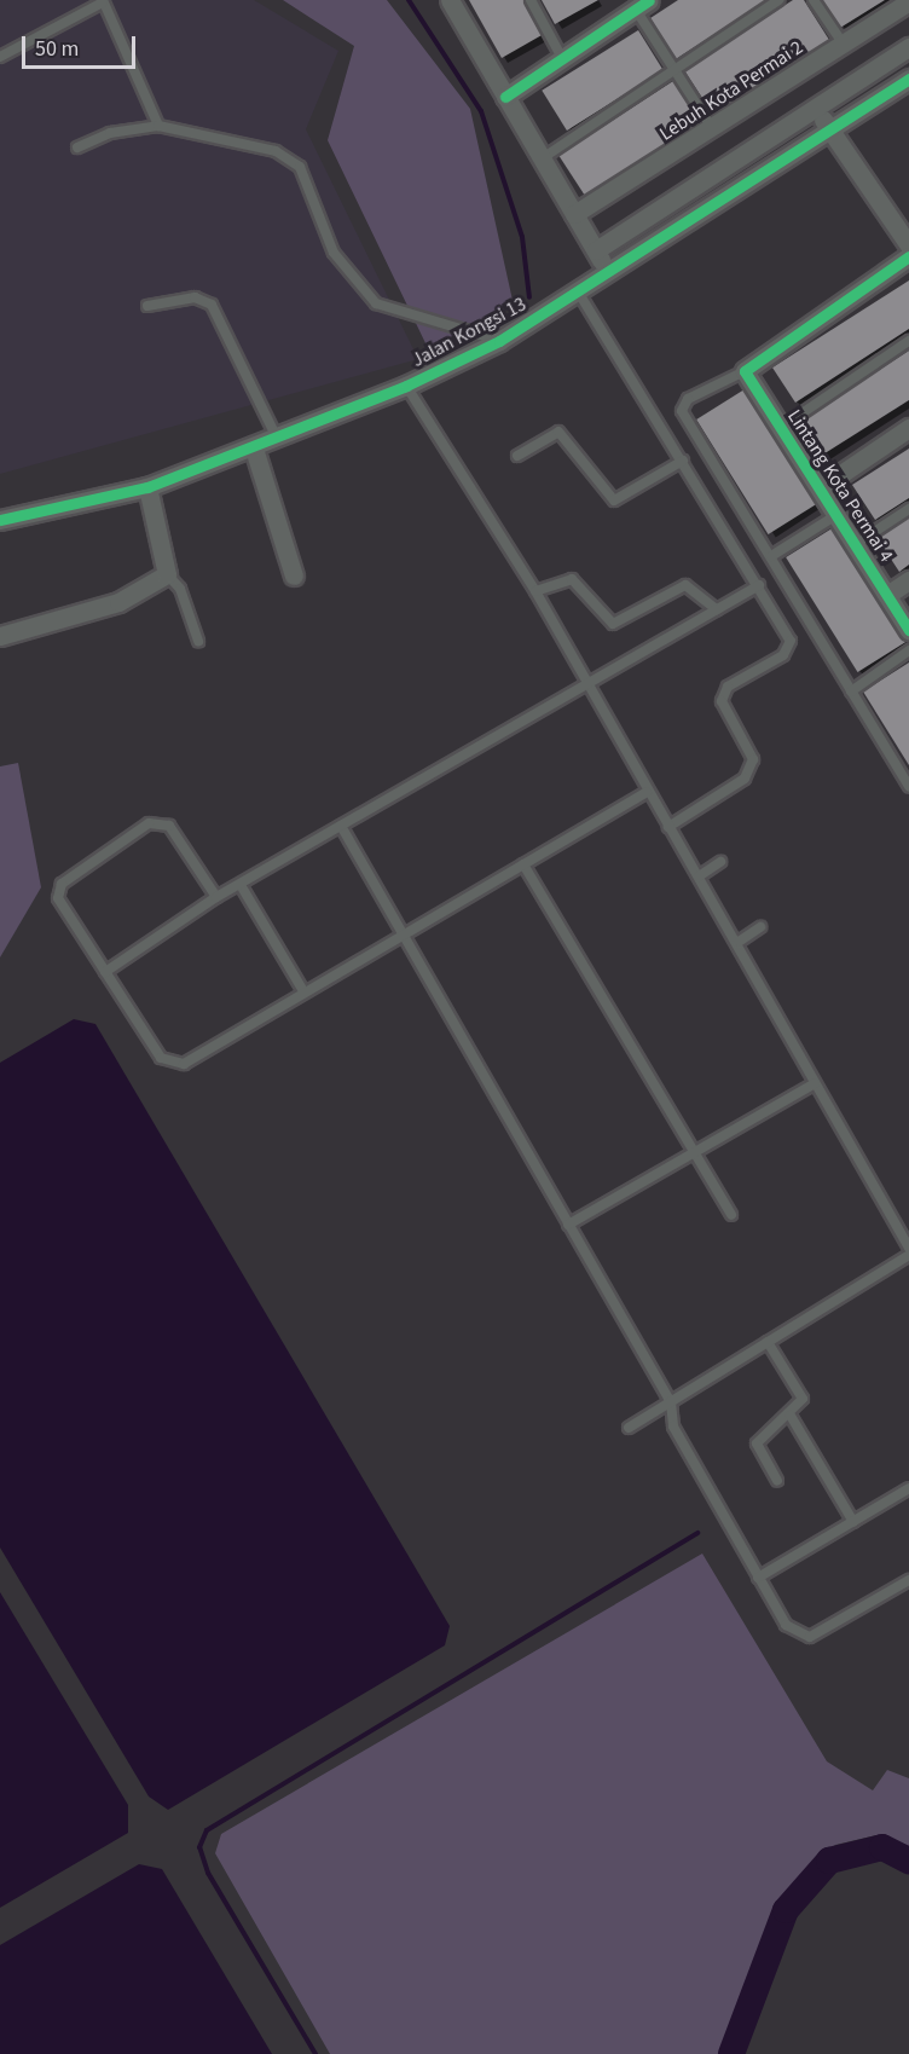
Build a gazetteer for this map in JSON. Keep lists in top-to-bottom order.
{
  "streets": {
    "street": ["Lebuh Kota Permai 2", "Jalan Kongsi 13", "Lintang Kota Permai 4"]
  },
  "scale_bar": "50 m"
}
